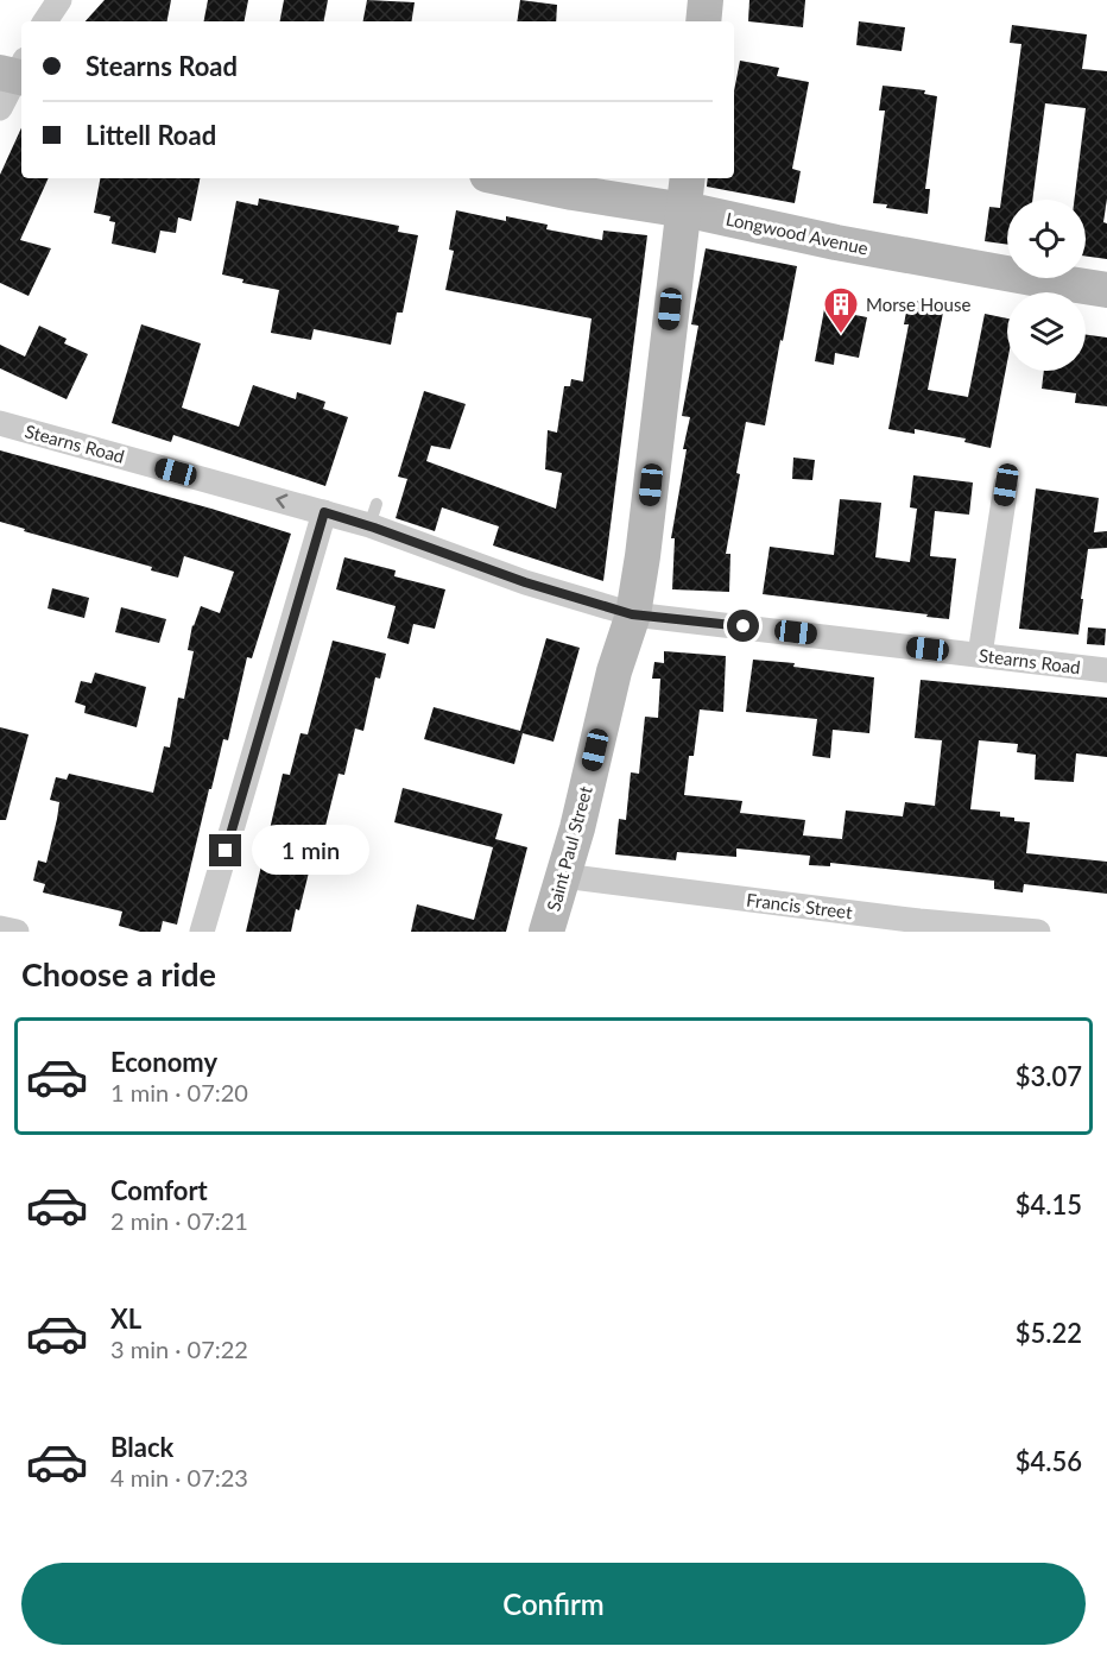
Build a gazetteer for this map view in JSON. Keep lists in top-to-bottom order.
{
  "streets": {
    "main road": ["Longwood Avenue", "Saint Paul Street"],
    "street": ["Stearns Road", "Francis Street"]
  },
  "crossings": [
    ["Longwood Avenue", "Saint Paul Street"],
    ["Stearns Road", "Saint Paul Street"],
    ["Saint Paul Street", "Francis Street"]
  ],
  "places": {
    "building": ["Morse House"]
  },
  "page": {
    "banner": ["Stearns Road", "Littell Road"],
    "bubble": "1 min",
    "heading": "Choose a ride",
    "list": [
      {
        "name": "Economy",
        "note": "1 min · 07:20",
        "value": "$3.07"
      },
      {
        "name": "Comfort",
        "note": "2 min · 07:21",
        "value": "$4.15"
      },
      {
        "name": "XL",
        "note": "3 min · 07:22",
        "value": "$5.22"
      },
      {
        "name": "Black",
        "note": "4 min · 07:23",
        "value": "$4.56"
      }
    ],
    "buttons": "Confirm"
  }
}
